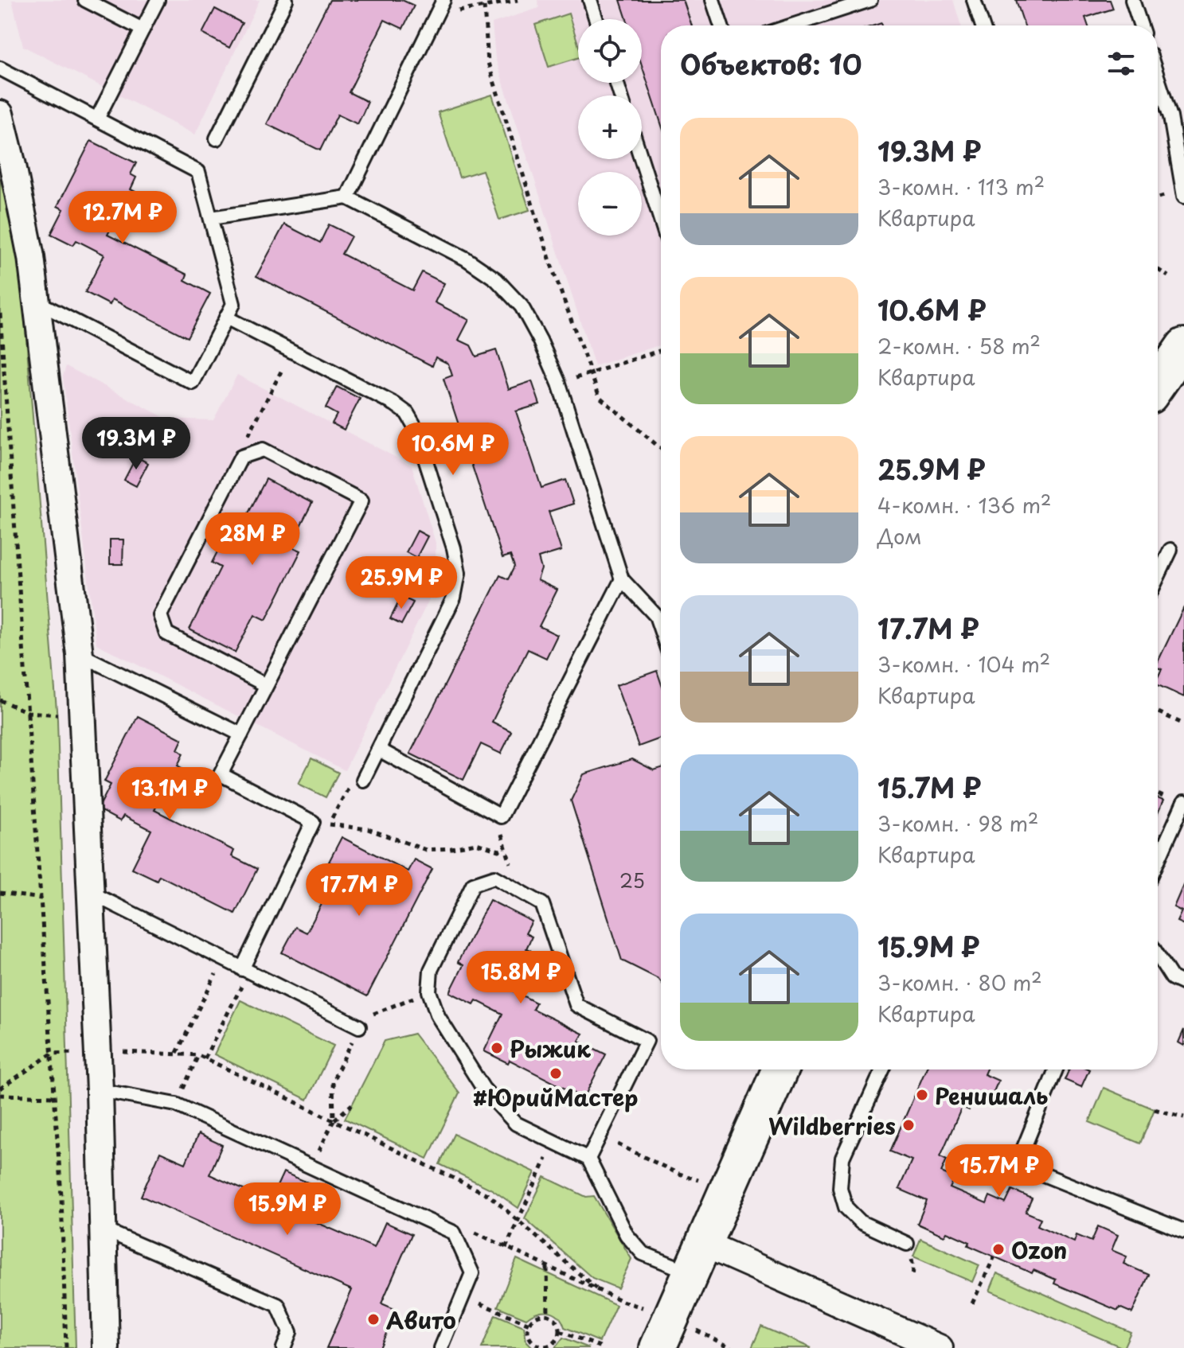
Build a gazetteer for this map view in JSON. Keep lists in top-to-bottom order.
{
  "places": [
    "Рыжик",
    "#ЮрийМастер",
    "Ренишаль",
    "Wildberries",
    "Ozon",
    "Авито"
  ],
  "house_numbers": ["25"],
  "page": {
    "map_buttons": ["+", "−"],
    "heading": "Объектов: 10",
    "list": [
      {
        "name": "19.3M ₽",
        "note": "3-комн. · 113 m² · Квартира"
      },
      {
        "name": "10.6M ₽",
        "note": "2-комн. · 58 m² · Квартира"
      },
      {
        "name": "25.9M ₽",
        "note": "4-комн. · 136 m² · Дом"
      },
      {
        "name": "17.7M ₽",
        "note": "3-комн. · 104 m² · Квартира"
      },
      {
        "name": "15.7M ₽",
        "note": "3-комн. · 98 m² · Квартира"
      },
      {
        "name": "15.9M ₽",
        "note": "3-комн. · 80 m² · Квартира"
      }
    ],
    "price": [
      "12.7M ₽",
      "19.3M ₽",
      "10.6M ₽",
      "28M ₽",
      "25.9M ₽",
      "13.1M ₽",
      "17.7M ₽",
      "15.8M ₽",
      "15.7M ₽",
      "15.9M ₽"
    ]
  }
}
